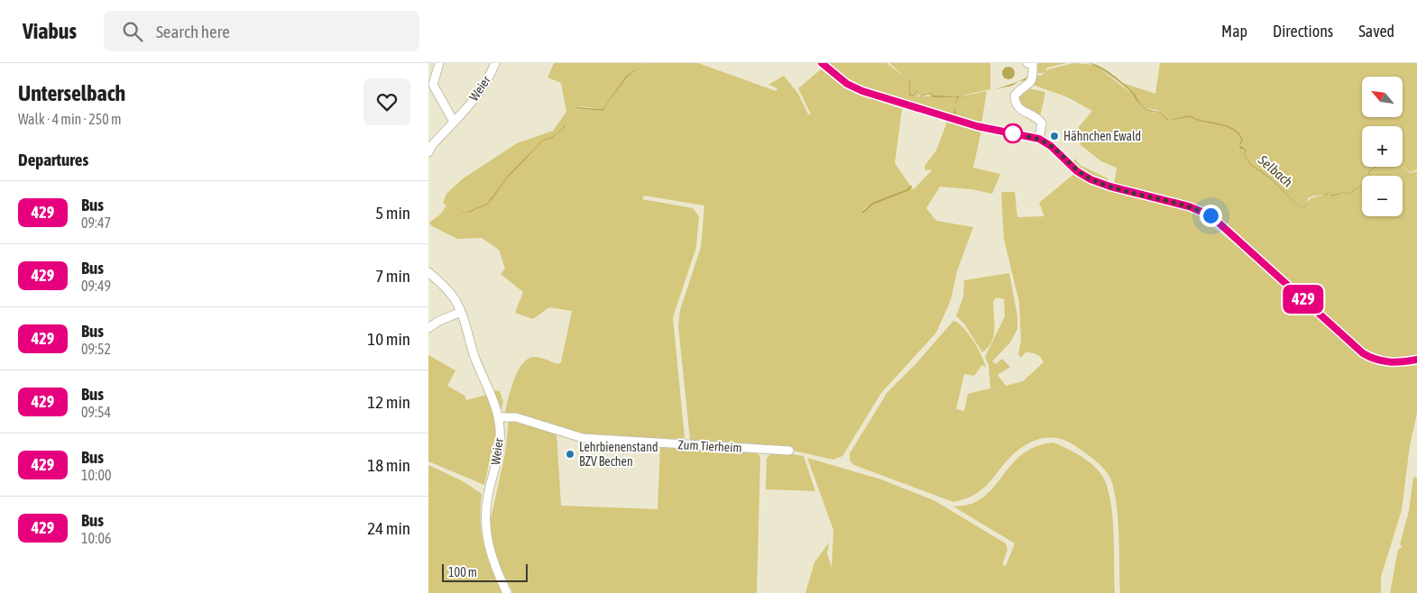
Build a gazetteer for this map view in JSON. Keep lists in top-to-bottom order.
{
  "streets": {
    "street": ["Weier", "Zum Tierheim"]
  },
  "crossings": [
    ["Weier", "Zum Tierheim"]
  ],
  "water": ["Selbach"],
  "places": ["Hähnchen Ewald", "Lehrbienenstand BZV Bechen"],
  "lines": ["bus line 429"],
  "scale_bar": "100 m",
  "north": "top left",
  "page": {
    "header": "Viabus",
    "search": "Search here",
    "nav": ["Map", "Directions", "Saved"],
    "heading": [
      ["Unterselbach", "Walk · 4 min · 250 m"],
      "Departures"
    ],
    "on_map": "429",
    "map_buttons": ["+", "−"],
    "list": [
      {
        "mark": "429",
        "name": "Bus",
        "note": "09:47",
        "value": "5 min"
      },
      {
        "mark": "429",
        "name": "Bus",
        "note": "09:49",
        "value": "7 min"
      },
      {
        "mark": "429",
        "name": "Bus",
        "note": "09:52",
        "value": "10 min"
      },
      {
        "mark": "429",
        "name": "Bus",
        "note": "09:54",
        "value": "12 min"
      },
      {
        "mark": "429",
        "name": "Bus",
        "note": "10:00",
        "value": "18 min"
      },
      {
        "mark": "429",
        "name": "Bus",
        "note": "10:06",
        "value": "24 min"
      }
    ],
    "scale": "100 m"
  }
}
